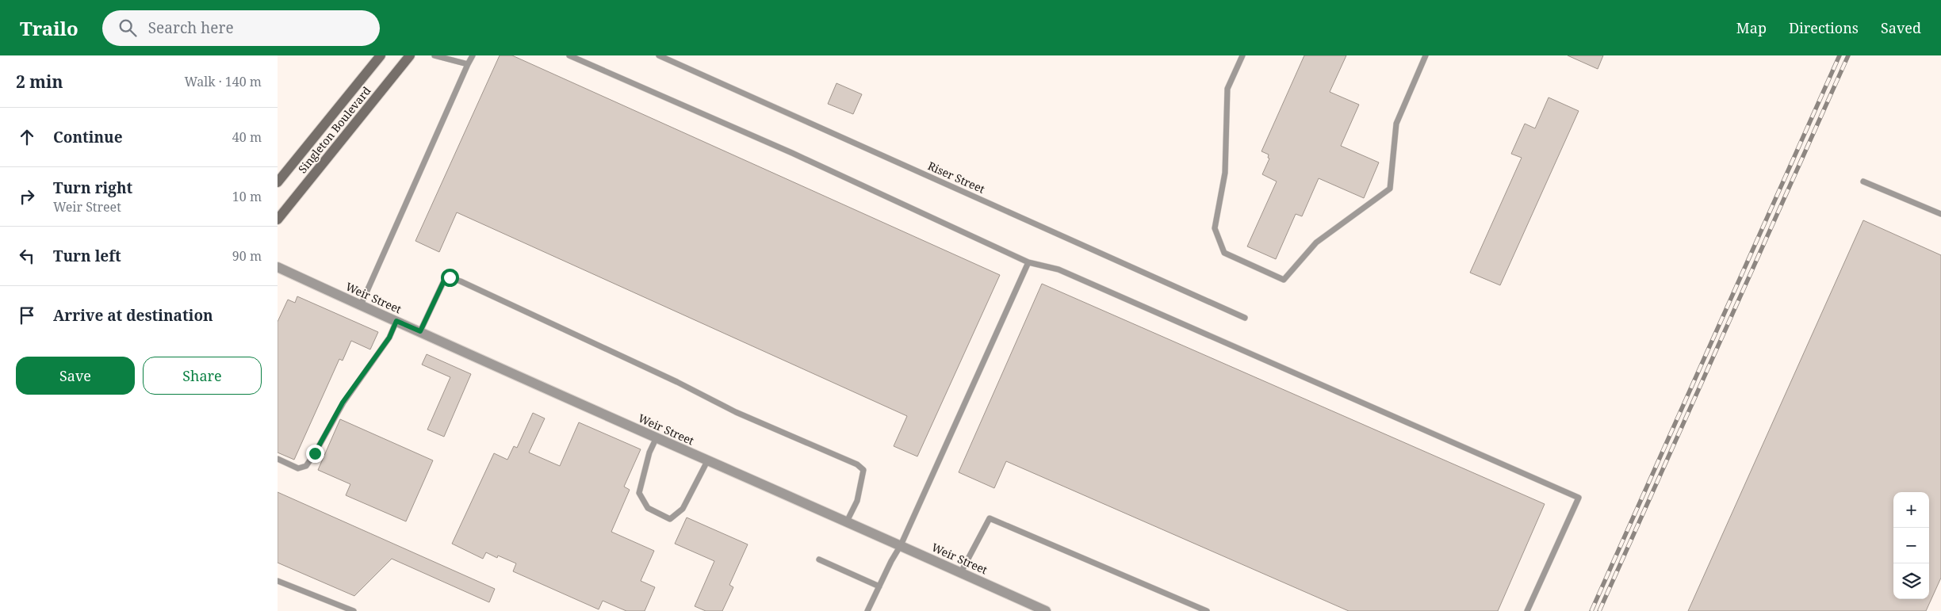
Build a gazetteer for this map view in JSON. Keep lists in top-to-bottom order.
{
  "streets": {
    "main road": ["Singleton Boulevard"],
    "street": ["Weir Street"],
    "lane": ["Riser Street"]
  },
  "page": {
    "header": "Trailo",
    "search": "Search here",
    "nav": ["Map", "Directions", "Saved"],
    "heading": ["2 min", "Walk · 140 m"],
    "list": [
      ["Continue", "40 m"],
      ["Turn right", "Weir Street", "10 m"],
      ["Turn left", "90 m"],
      "Arrive at destination"
    ],
    "buttons": ["Save", "Share"],
    "map_buttons": ["+", "−"]
  }
}
